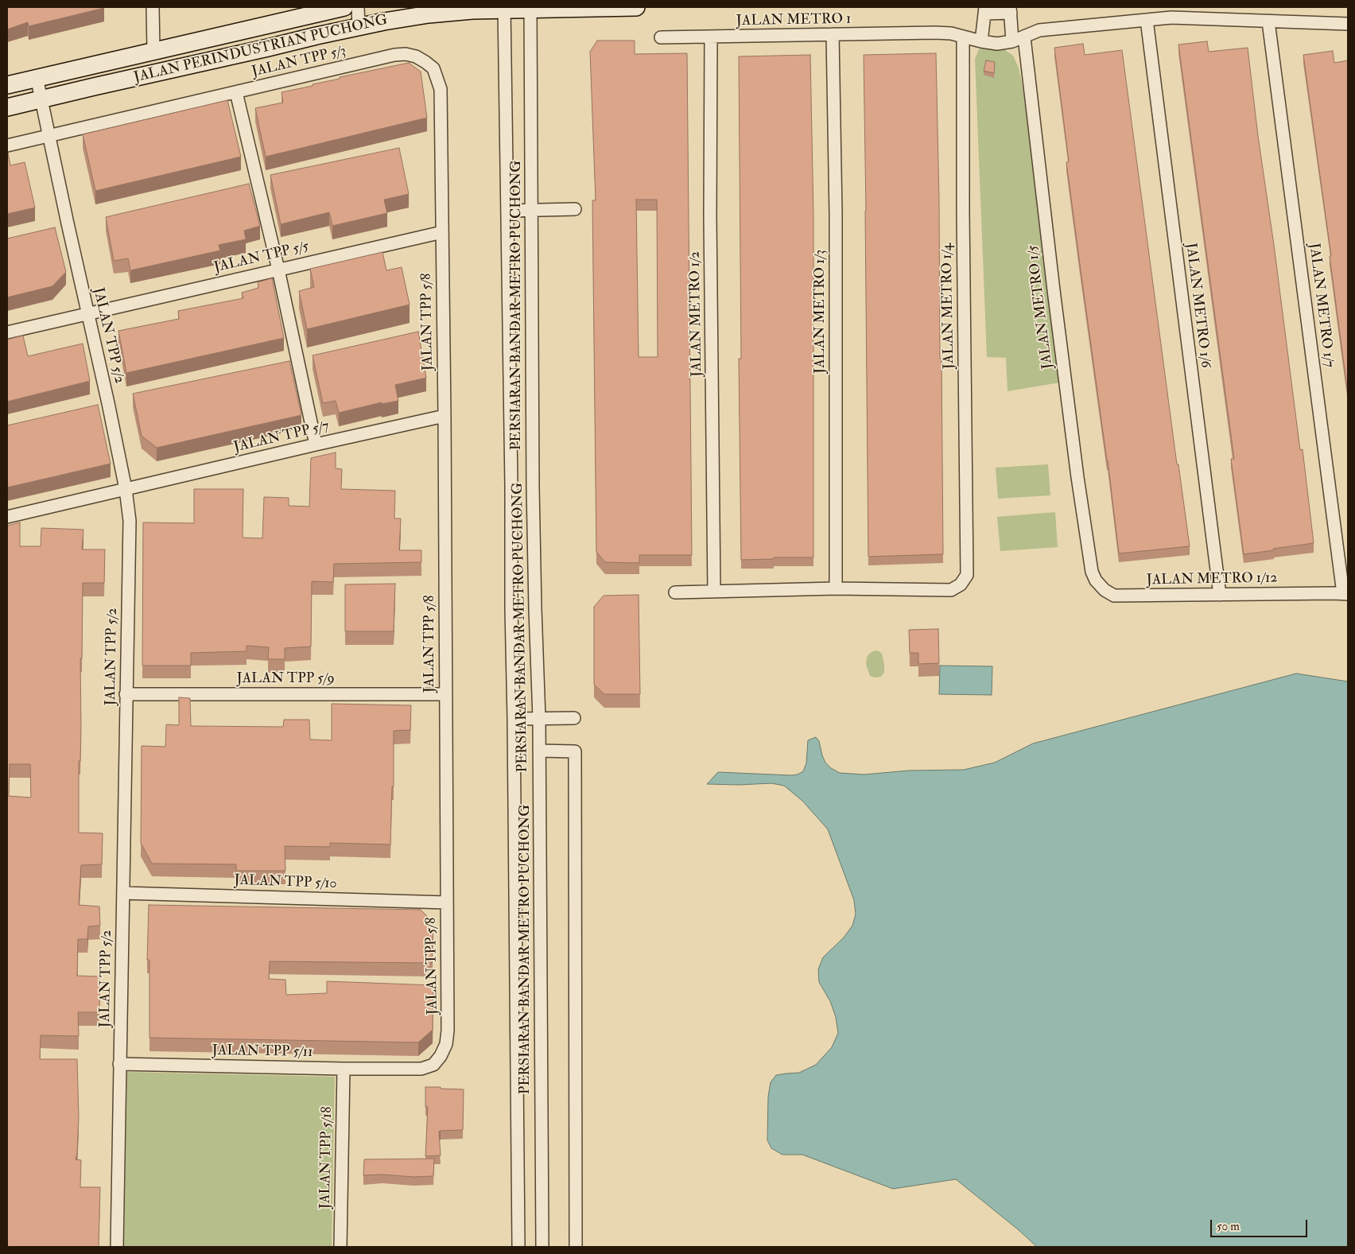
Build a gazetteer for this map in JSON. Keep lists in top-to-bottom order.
{
  "streets": {
    "street": [
      "JALAN METRO 1",
      "JALAN PERINDUSTRIAN PUCHONG",
      "JALAN TPP 5/3",
      "JALAN TPP 5/5",
      "PERSIARAN BANDAR METRO PUCHONG",
      "JALAN METRO 1/6",
      "JALAN METRO 1/7",
      "JALAN METRO 1/4",
      "JALAN METRO 1/5",
      "JALAN METRO 1/3",
      "JALAN METRO 1/2",
      "JALAN TPP 5/8",
      "JALAN TPP 5/2",
      "JALAN TPP 5/7",
      "JALAN METRO 1/12",
      "JALAN TPP 5/9",
      "JALAN TPP 5/10",
      "JALAN TPP 5/11",
      "JALAN TPP 5/18"
    ]
  },
  "crossings": [
    ["JALAN METRO 1", "JALAN METRO 1/6"],
    ["JALAN METRO 1", "JALAN METRO 1/7"],
    ["JALAN METRO 1", "JALAN METRO 1/4"],
    ["JALAN METRO 1", "JALAN METRO 1/5"],
    ["JALAN METRO 1", "JALAN METRO 1/3"],
    ["JALAN METRO 1", "JALAN METRO 1/2"],
    ["JALAN PERINDUSTRIAN PUCHONG", "PERSIARAN BANDAR METRO PUCHONG"],
    ["JALAN PERINDUSTRIAN PUCHONG", "JALAN TPP 5/2"],
    ["JALAN TPP 5/3", "JALAN TPP 5/8"],
    ["JALAN TPP 5/3", "JALAN TPP 5/2"],
    ["JALAN TPP 5/5", "JALAN TPP 5/8"],
    ["JALAN TPP 5/5", "JALAN TPP 5/2"],
    ["JALAN METRO 1/6", "JALAN METRO 1/12"],
    ["JALAN METRO 1/7", "JALAN METRO 1/12"],
    ["JALAN METRO 1/4", "JALAN METRO 1/3"],
    ["JALAN METRO 1/5", "JALAN METRO 1/12"],
    ["JALAN TPP 5/8", "JALAN TPP 5/7"],
    ["JALAN TPP 5/8", "JALAN TPP 5/9"],
    ["JALAN TPP 5/8", "JALAN TPP 5/10"],
    ["JALAN TPP 5/8", "JALAN TPP 5/11"],
    ["JALAN TPP 5/2", "JALAN TPP 5/7"],
    ["JALAN TPP 5/2", "JALAN TPP 5/9"],
    ["JALAN TPP 5/2", "JALAN TPP 5/10"],
    ["JALAN TPP 5/2", "JALAN TPP 5/11"],
    ["JALAN TPP 5/11", "JALAN TPP 5/18"]
  ],
  "scale_bar": "50 m"
}
